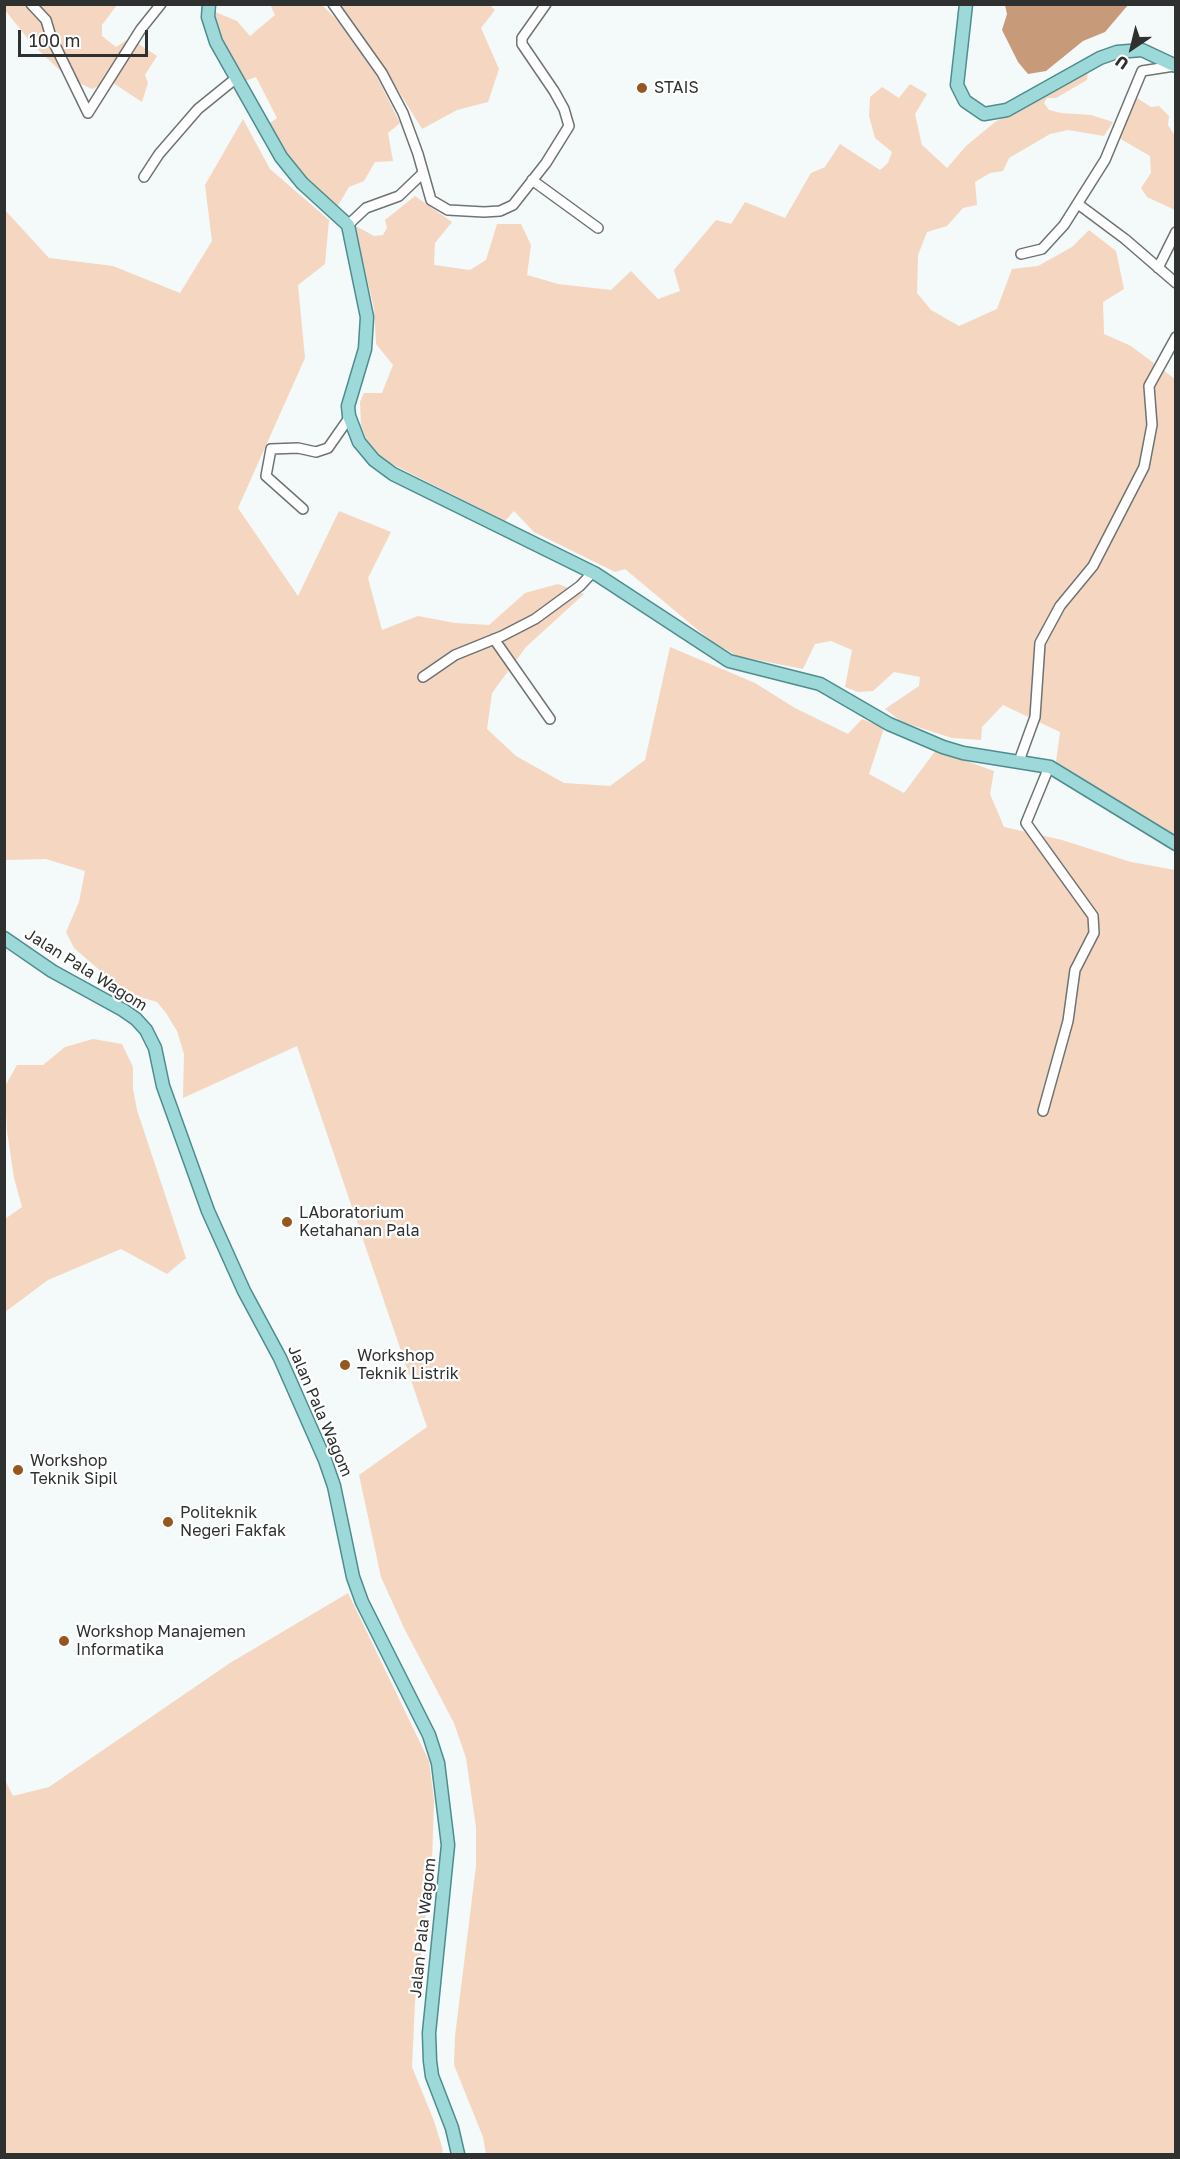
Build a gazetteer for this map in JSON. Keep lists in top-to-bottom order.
{
  "streets": {
    "main road": ["Jalan Pala Wagom"]
  },
  "places": [
    "STAIS",
    "LAboratorium Ketahanan Pala",
    "Workshop Teknik Listrik",
    "Workshop Teknik Sipil",
    "Politeknik Negeri Fakfak",
    "Workshop Manajemen Informatika"
  ],
  "scale_bar": "100 m",
  "north": "bottom left"
}
